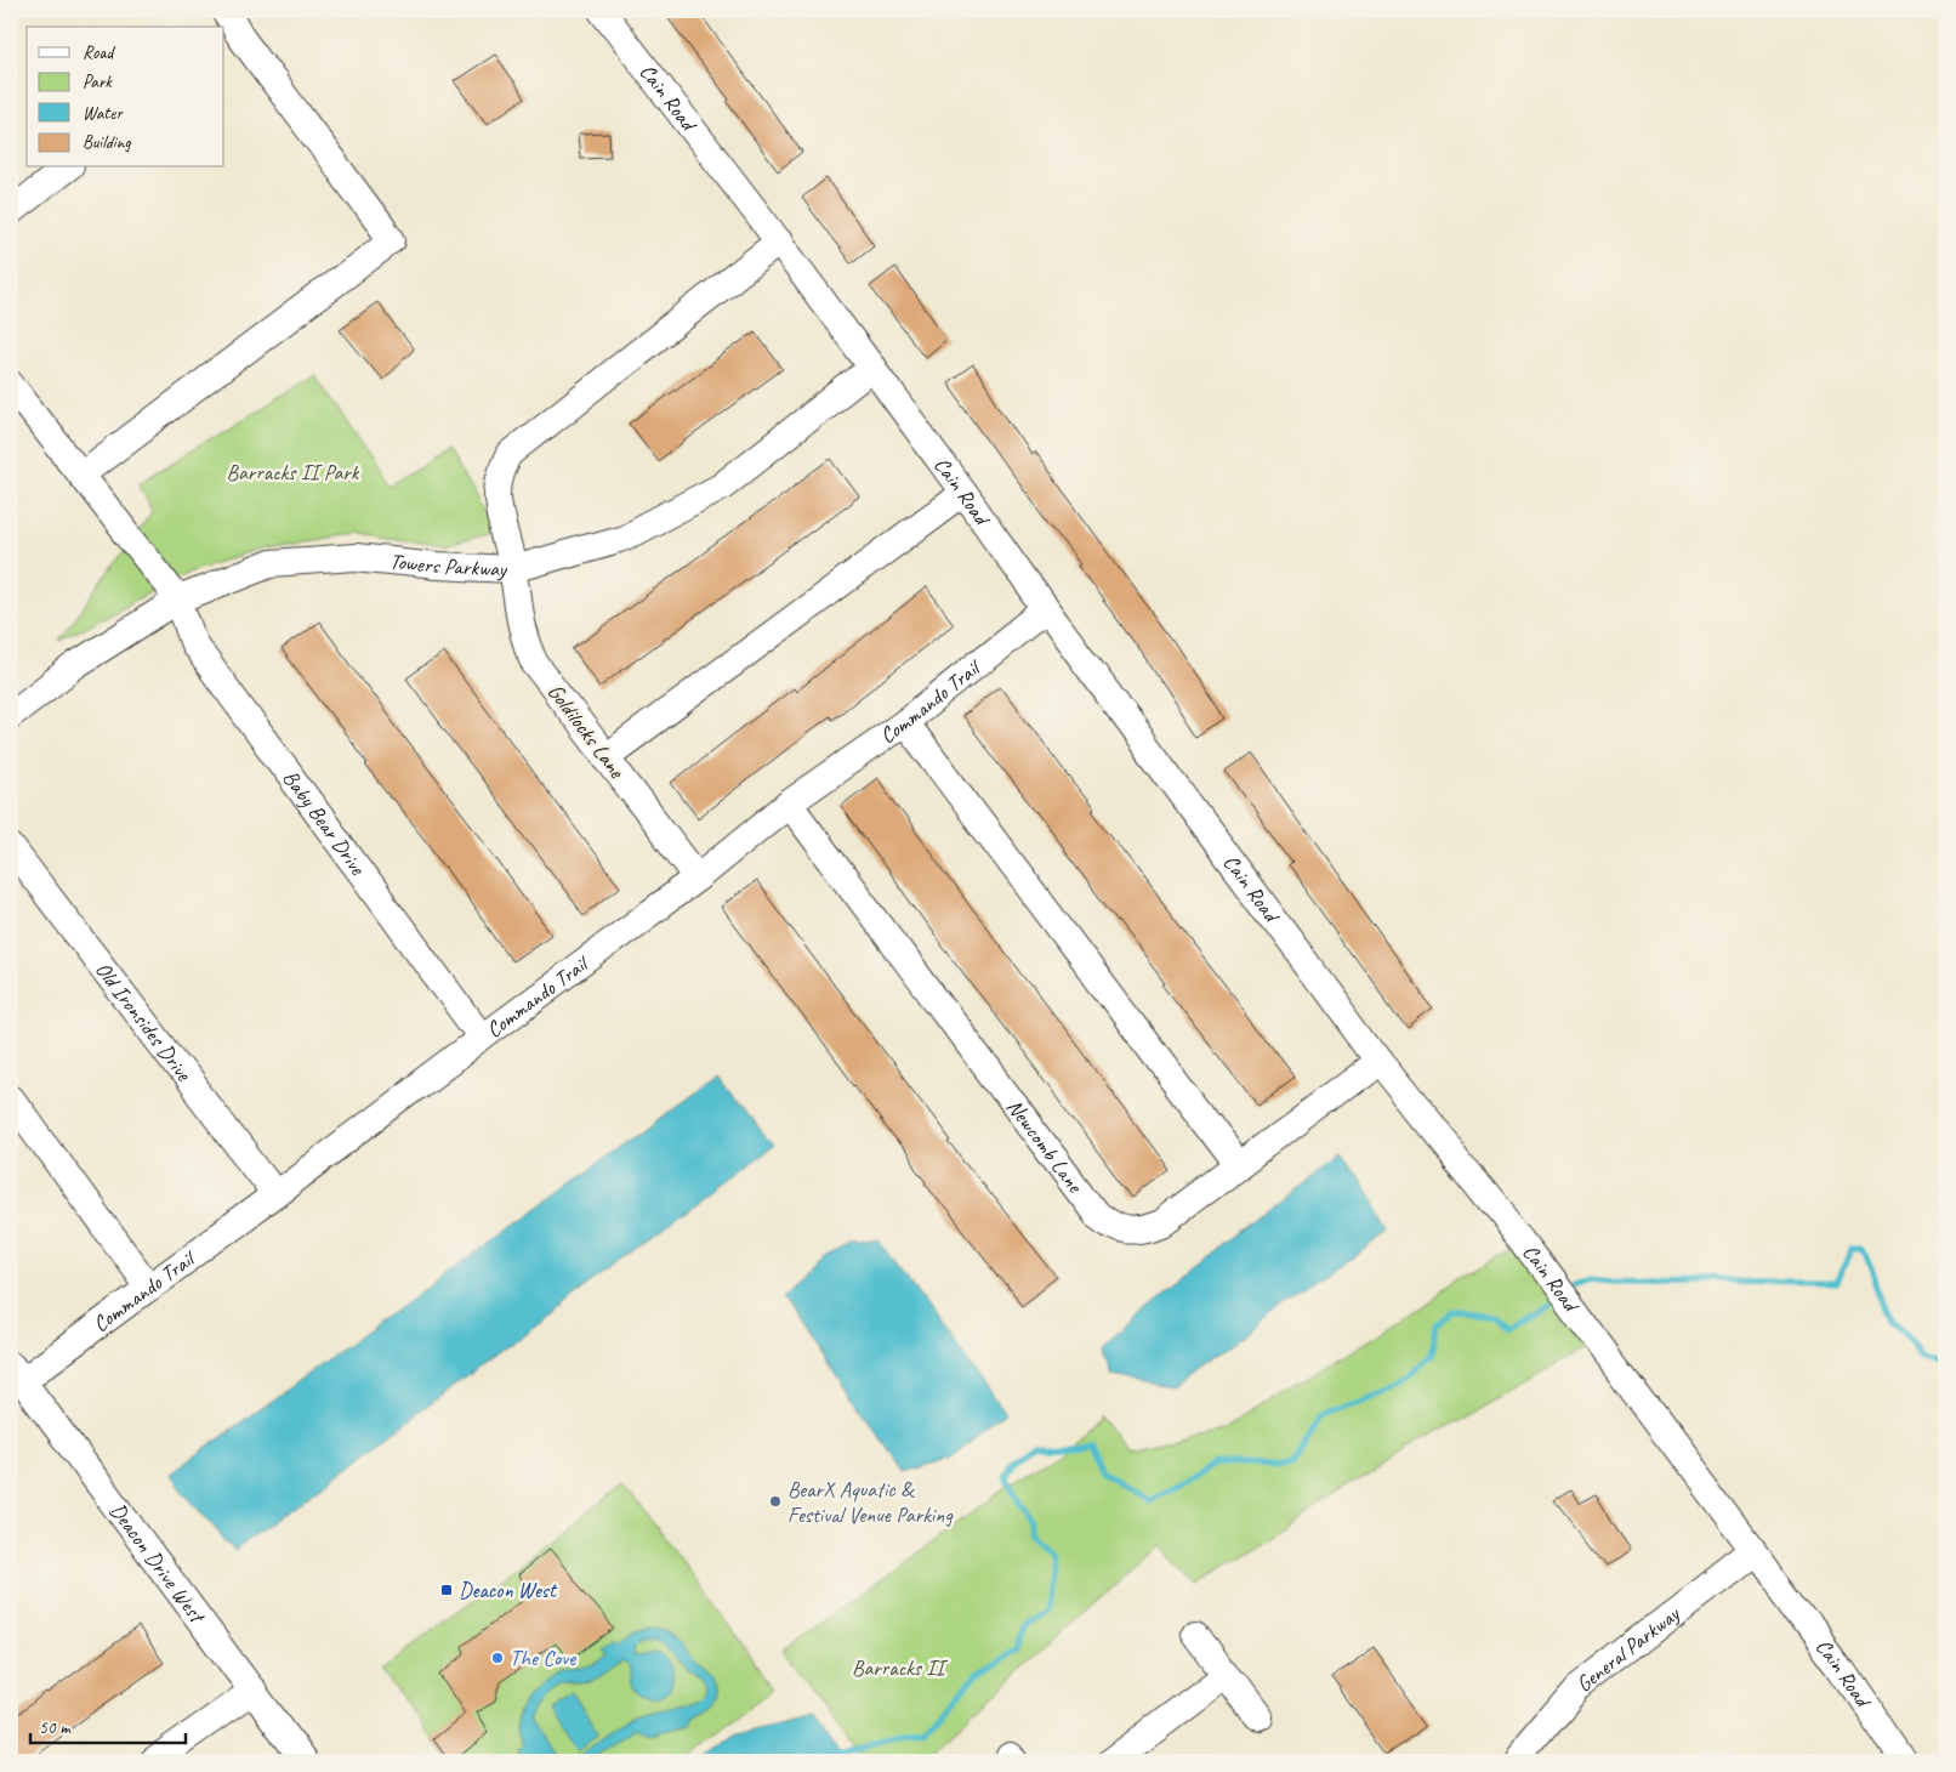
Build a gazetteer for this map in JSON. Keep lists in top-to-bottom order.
{
  "streets": {
    "street": [
      "Cain Road",
      "Towers Parkway",
      "Commando Trail",
      "Goldilocks Lane",
      "Baby Bear Drive",
      "Old Ironsides Drive",
      "Newcomb Lane",
      "Deacon Drive West",
      "General Parkway"
    ]
  },
  "crossings": [
    ["Cain Road", "Towers Parkway"],
    ["Cain Road", "Commando Trail"],
    ["Cain Road", "Goldilocks Lane"],
    ["Cain Road", "Newcomb Lane"],
    ["Cain Road", "General Parkway"],
    ["Towers Parkway", "Goldilocks Lane"],
    ["Towers Parkway", "Baby Bear Drive"],
    ["Commando Trail", "Goldilocks Lane"],
    ["Commando Trail", "Baby Bear Drive"],
    ["Commando Trail", "Old Ironsides Drive"],
    ["Commando Trail", "Newcomb Lane"],
    ["Commando Trail", "Deacon Drive West"]
  ],
  "parks": ["Barracks II Park", "Barracks II"],
  "places": {
    "other": ["BearX Aquatic & Festival Venue Parking", "The Cove"],
    "transit": ["Deacon West"]
  },
  "legend": [
    "Road",
    "Park",
    "Water",
    "Building"
  ],
  "scale_bar": "50 m"
}
